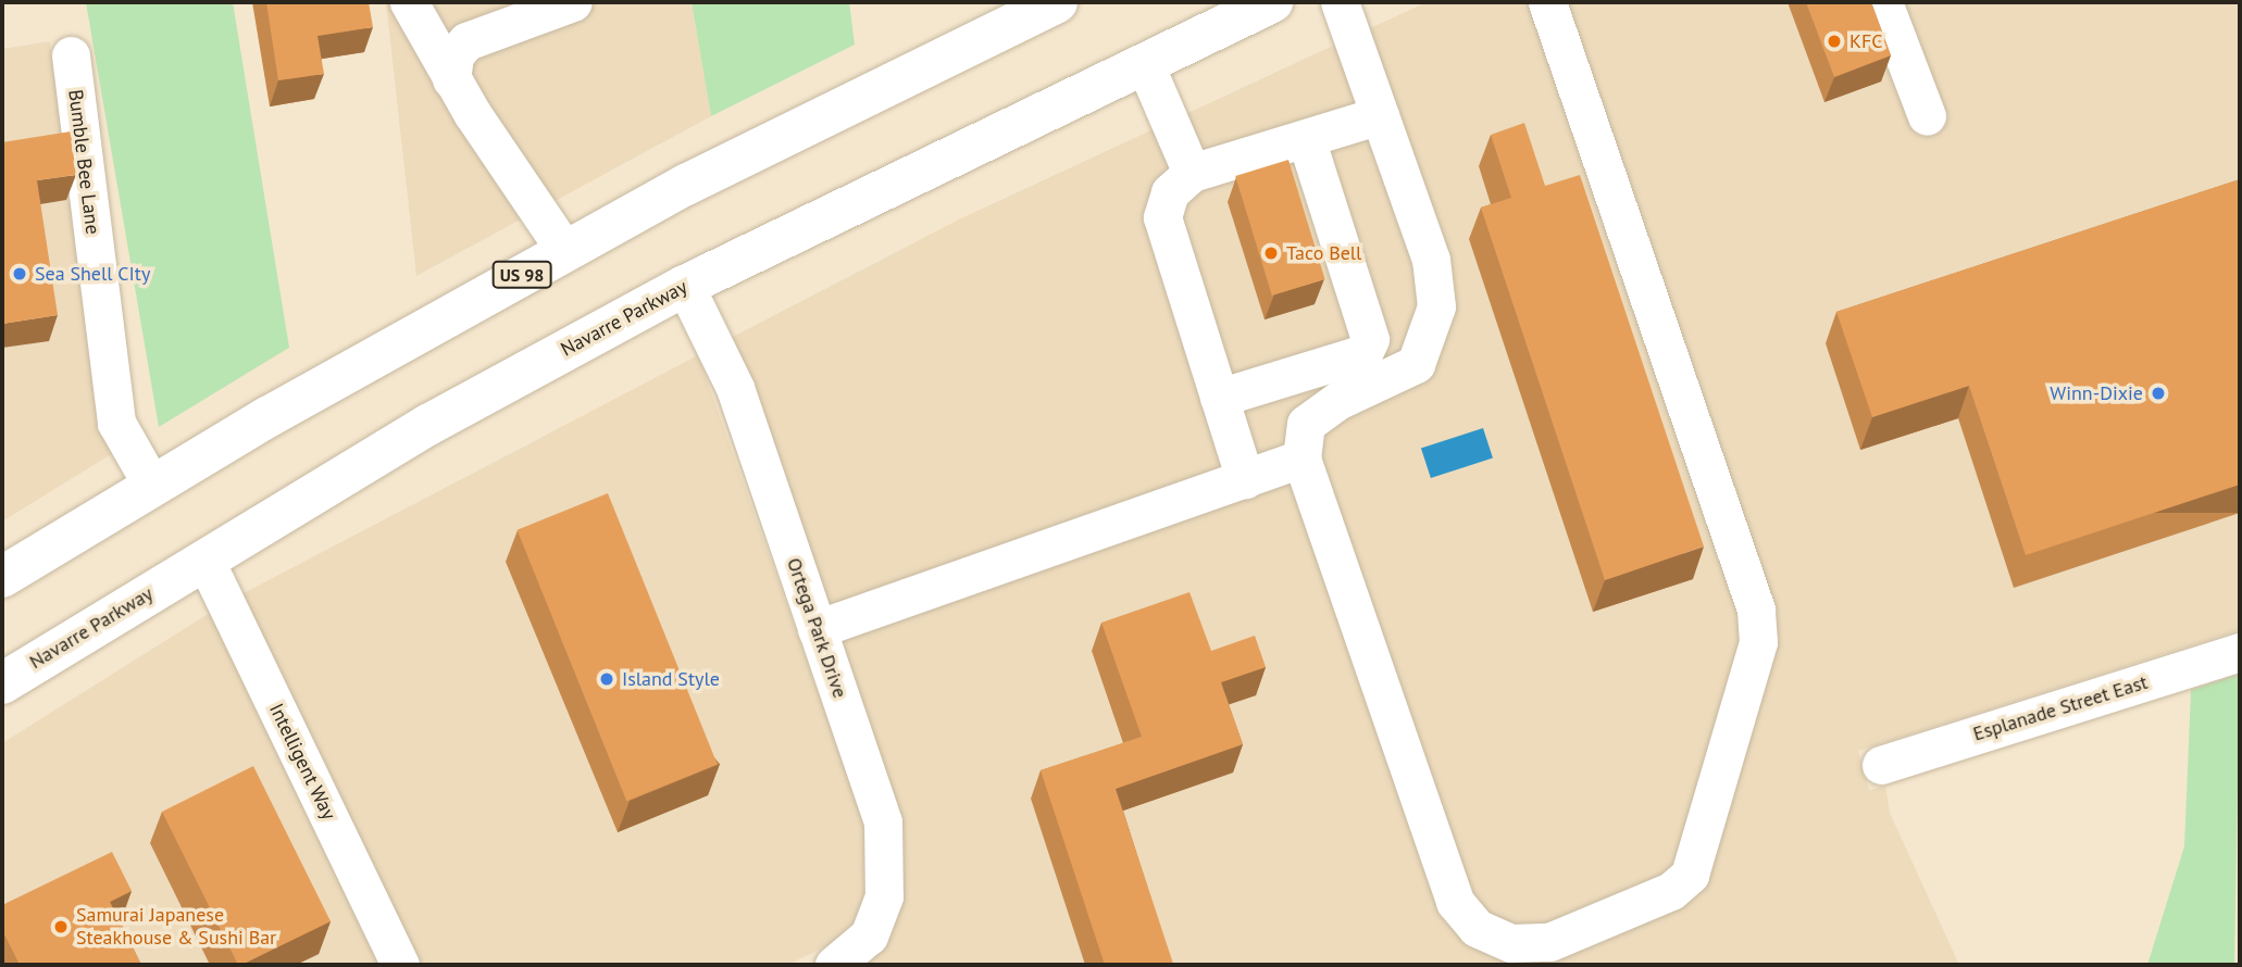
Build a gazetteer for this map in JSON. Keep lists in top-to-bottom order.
{
  "streets": {
    "highway": ["US 98", "Navarre Parkway"],
    "street": [
      "Bumble Bee Lane",
      "Ortega Park Drive",
      "Esplanade Street East",
      "Intelligent Way"
    ]
  },
  "crossings": [
    ["Bumble Bee Lane", "US 98"],
    ["Navarre Parkway", "Ortega Park Drive"],
    ["Navarre Parkway", "Intelligent Way"]
  ],
  "places": [
    "KFC",
    "Taco Bell",
    "Sea Shell CIty",
    "Winn-Dixie",
    "Island Style",
    "Samurai Japanese Steakhouse & Sushi Bar"
  ]
}
